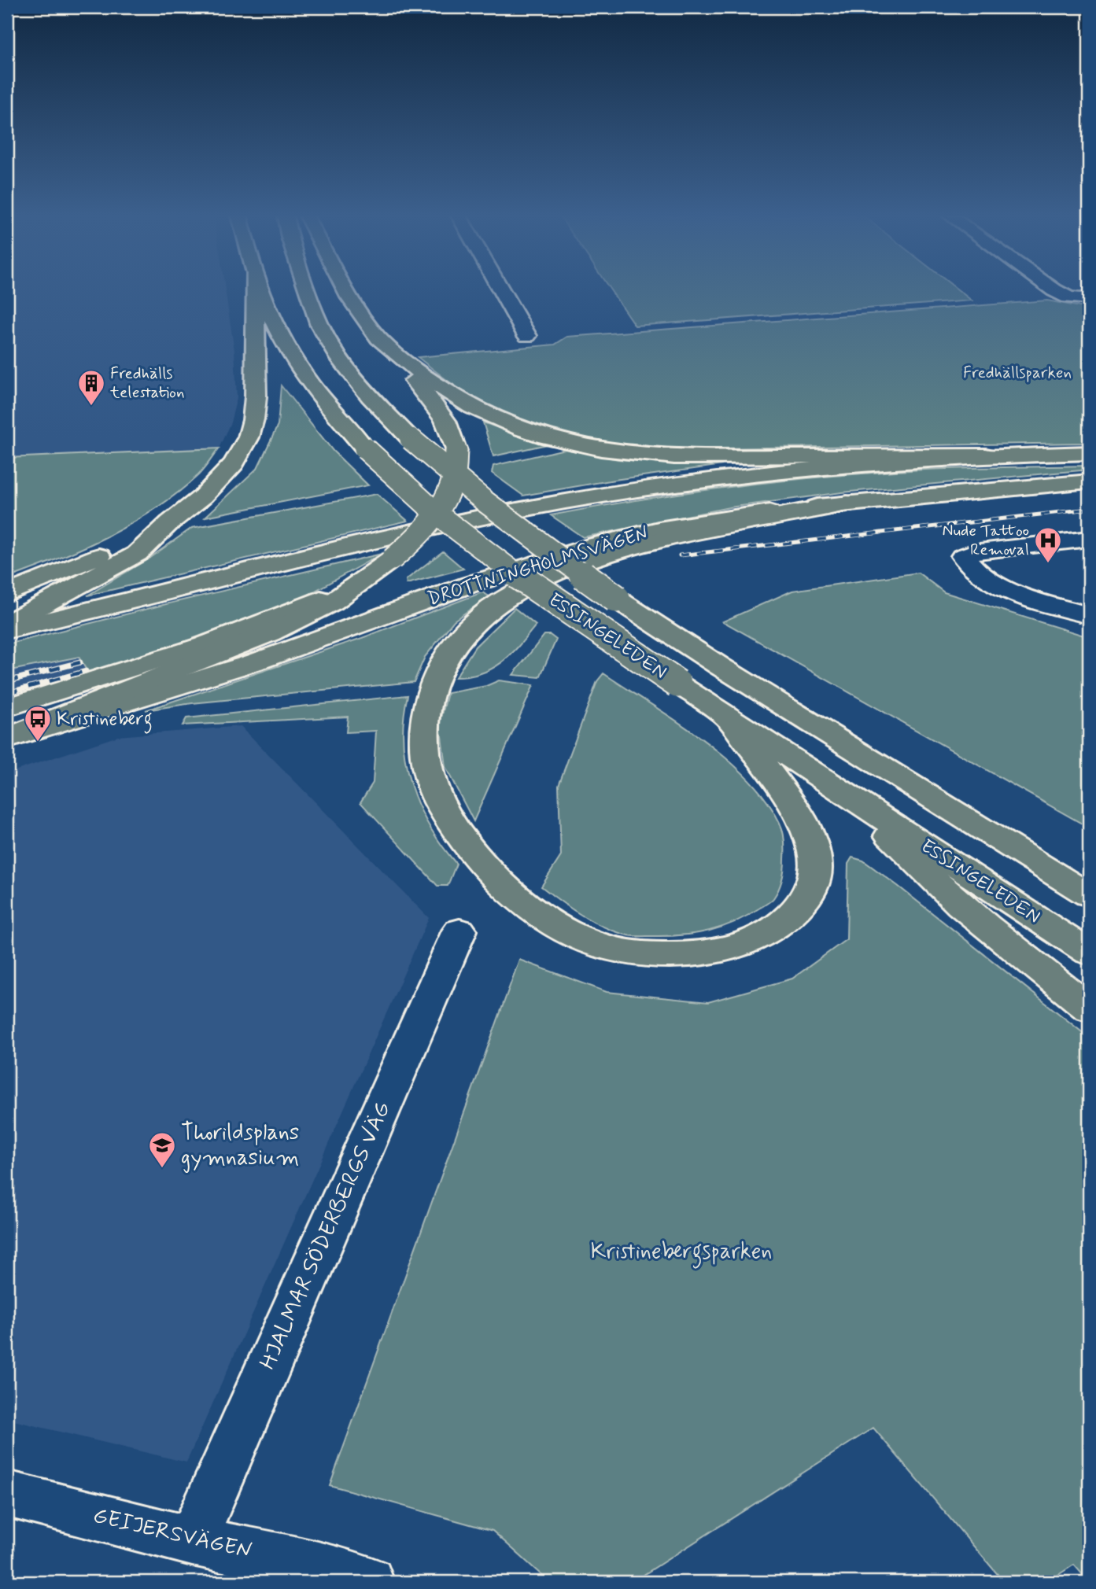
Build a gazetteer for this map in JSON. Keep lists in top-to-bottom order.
{
  "streets": {
    "main road": ["DROTTNINGHOLMSVÄGEN", "ESSINGELEDEN"],
    "street": ["HJALMAR SÖDERBERGS VÄG", "GEIJERSVÄGEN"]
  },
  "crossings": [
    ["HJALMAR SÖDERBERGS VÄG", "GEIJERSVÄGEN"]
  ],
  "parks": ["Fredhällsparken", "Kristinebergsparken"],
  "places": {
    "building": ["Fredhälls telestation"],
    "hospital": ["Nude Tattoo Removal"],
    "bus stop": ["Kristineberg"],
    "school or university": ["Thorildsplans gymnasium"]
  }
}
